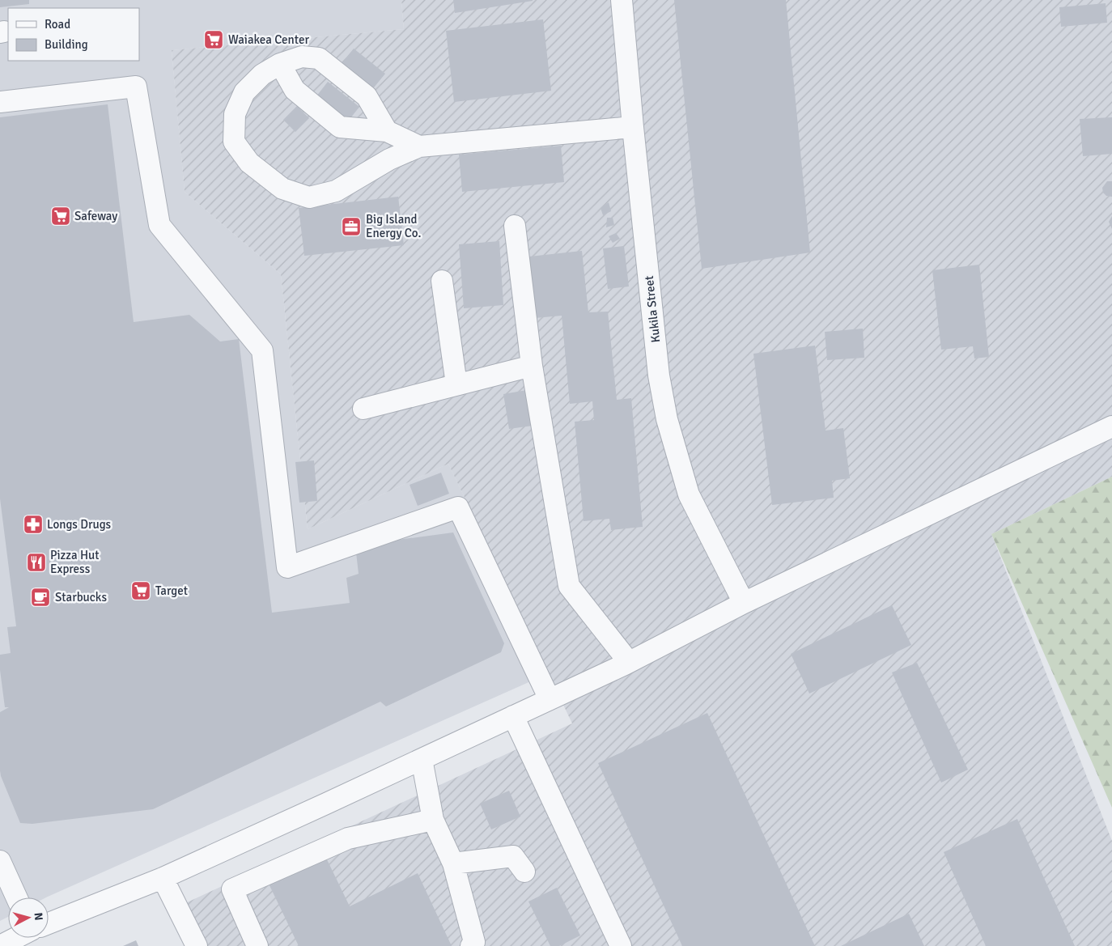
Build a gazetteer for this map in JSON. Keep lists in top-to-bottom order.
{
  "streets": {
    "street": ["Kukila Street"]
  },
  "places": {
    "supermarket": ["Waiakea Center", "Safeway", "Target"],
    "office": ["Big Island Energy Co."],
    "pharmacy": ["Longs Drugs"],
    "restaurant": ["Pizza Hut Express"],
    "cafe": ["Starbucks"]
  },
  "legend": ["Road", "Building"],
  "north": "right"
}
